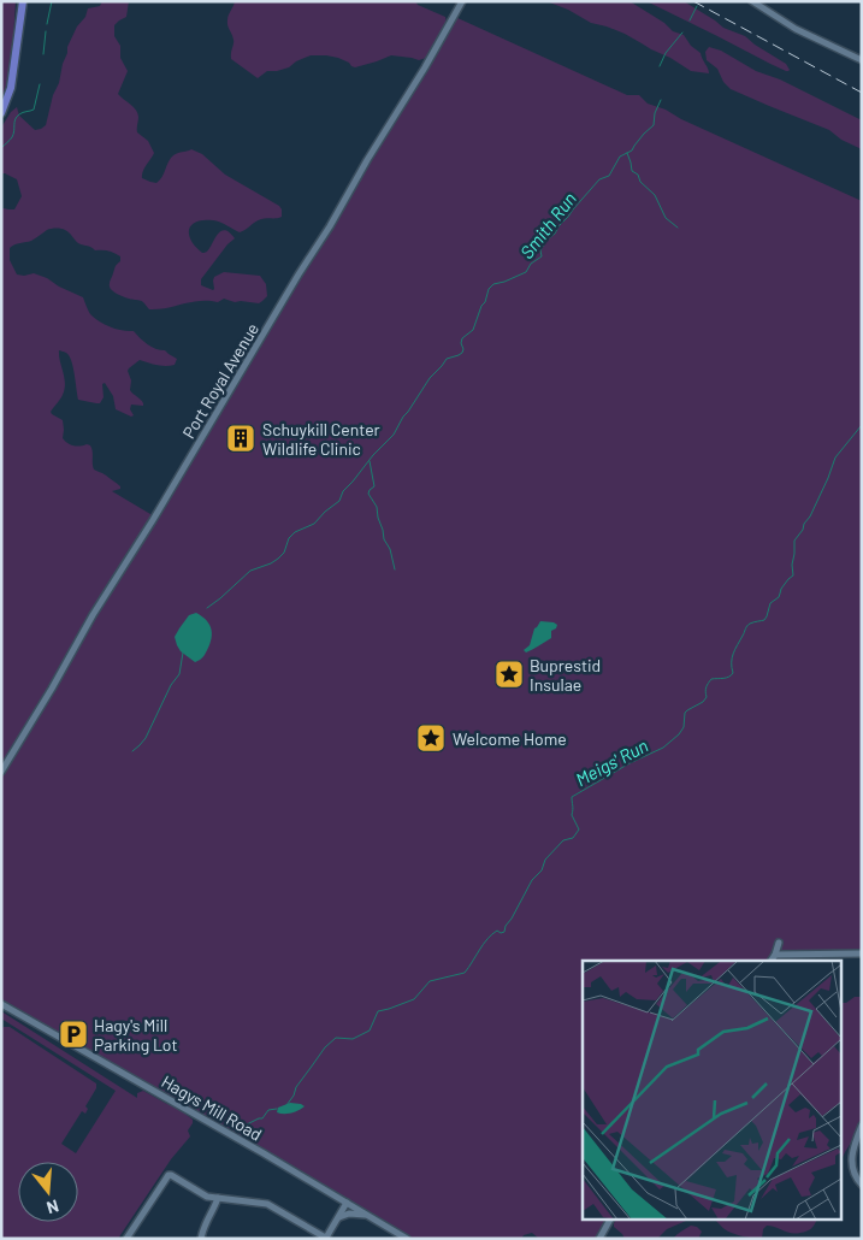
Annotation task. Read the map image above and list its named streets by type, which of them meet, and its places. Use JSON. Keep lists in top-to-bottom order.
{
  "streets": {
    "street": ["Port Royal Avenue", "Hagys Mill Road"]
  },
  "water": ["Smith Run", "Meigs' Run"],
  "places": {
    "building": ["Schuykill Center Wildlife Clinic"],
    "place": ["Buprestid Insulae", "Welcome Home"],
    "parking": ["Hagy's Mill Parking Lot"]
  },
  "north": "bottom"
}
